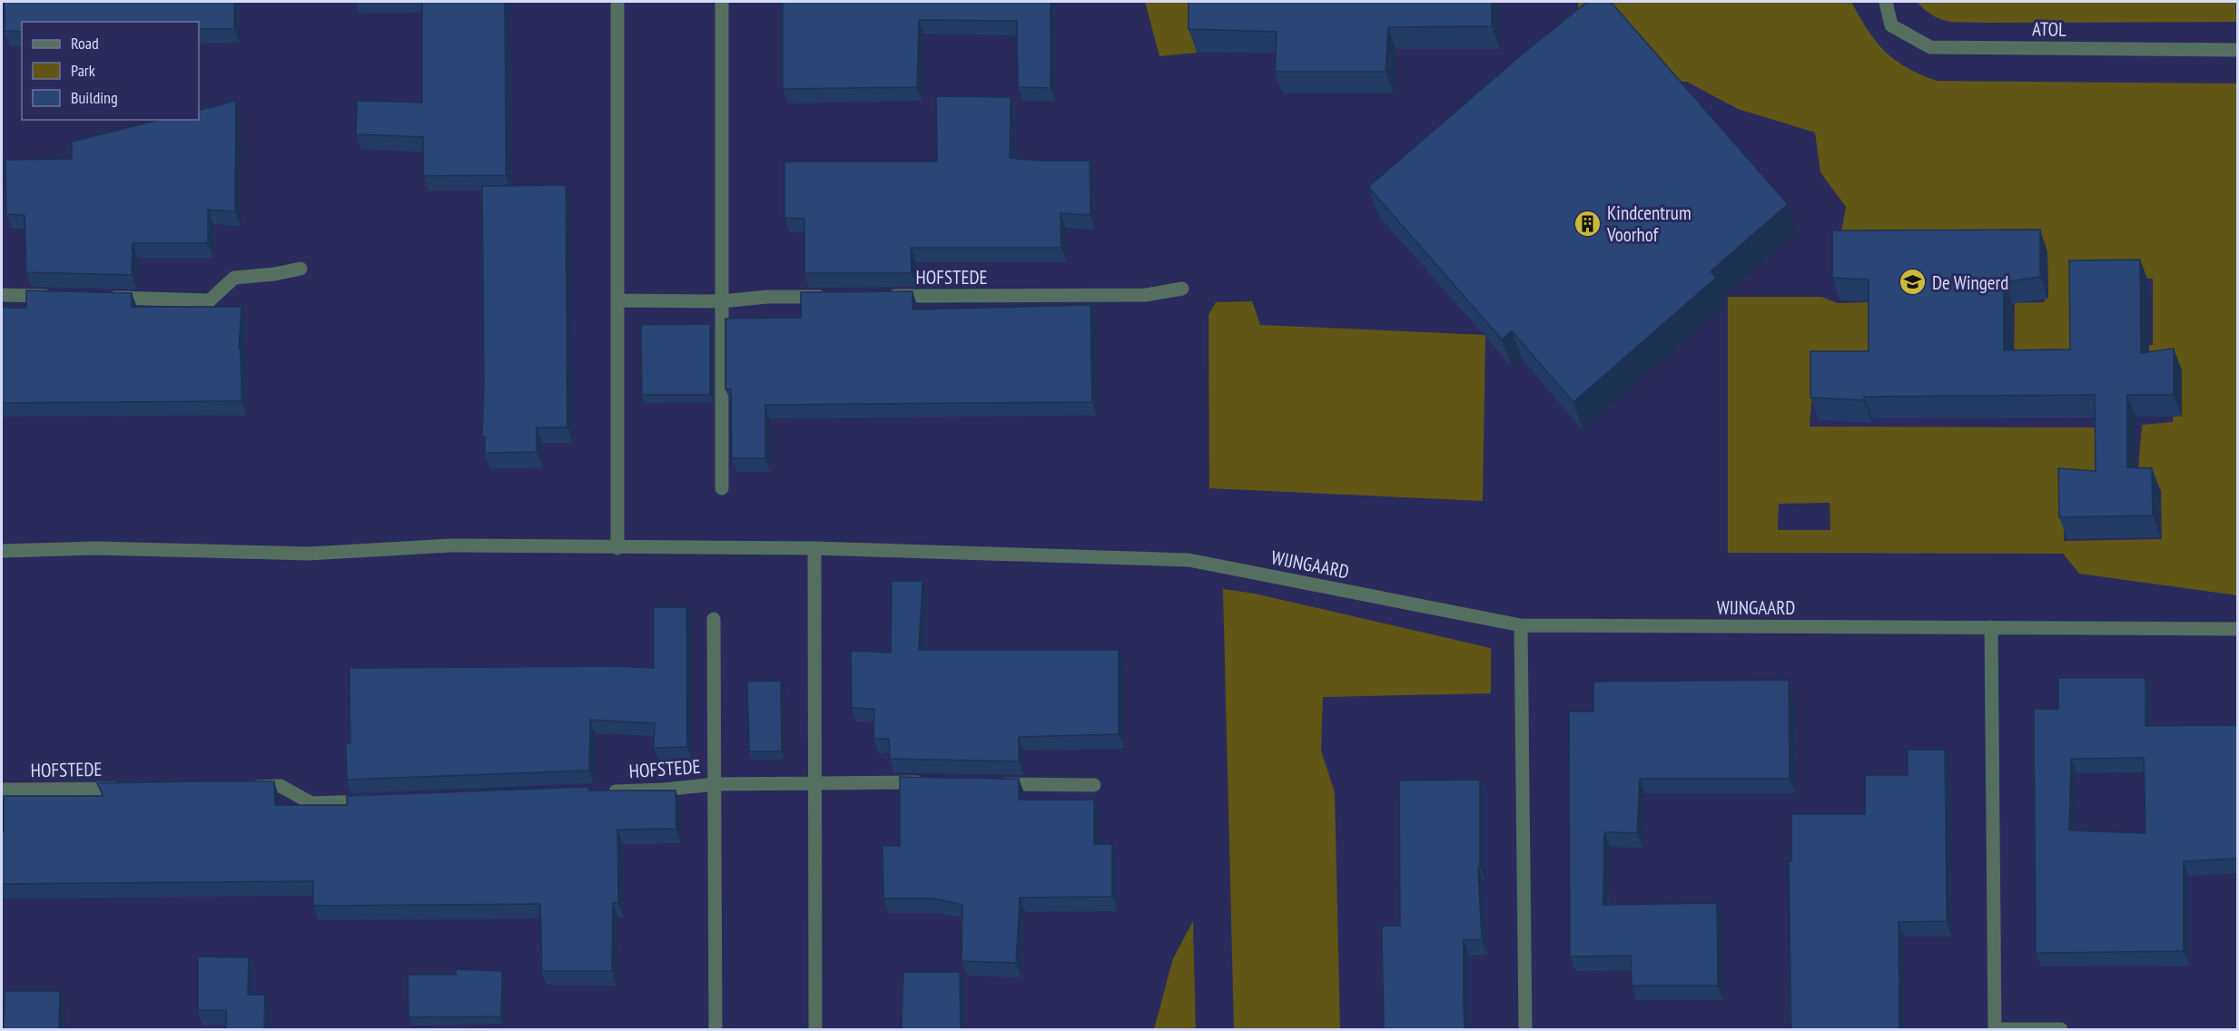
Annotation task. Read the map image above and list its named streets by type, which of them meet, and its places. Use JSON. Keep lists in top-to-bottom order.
{
  "streets": {
    "street": ["ATOL", "HOFSTEDE", "WIJNGAARD"]
  },
  "places": {
    "building": ["Kindcentrum Voorhof"],
    "school or university": ["De Wingerd"]
  },
  "legend": ["Road", "Park", "Building"]
}
